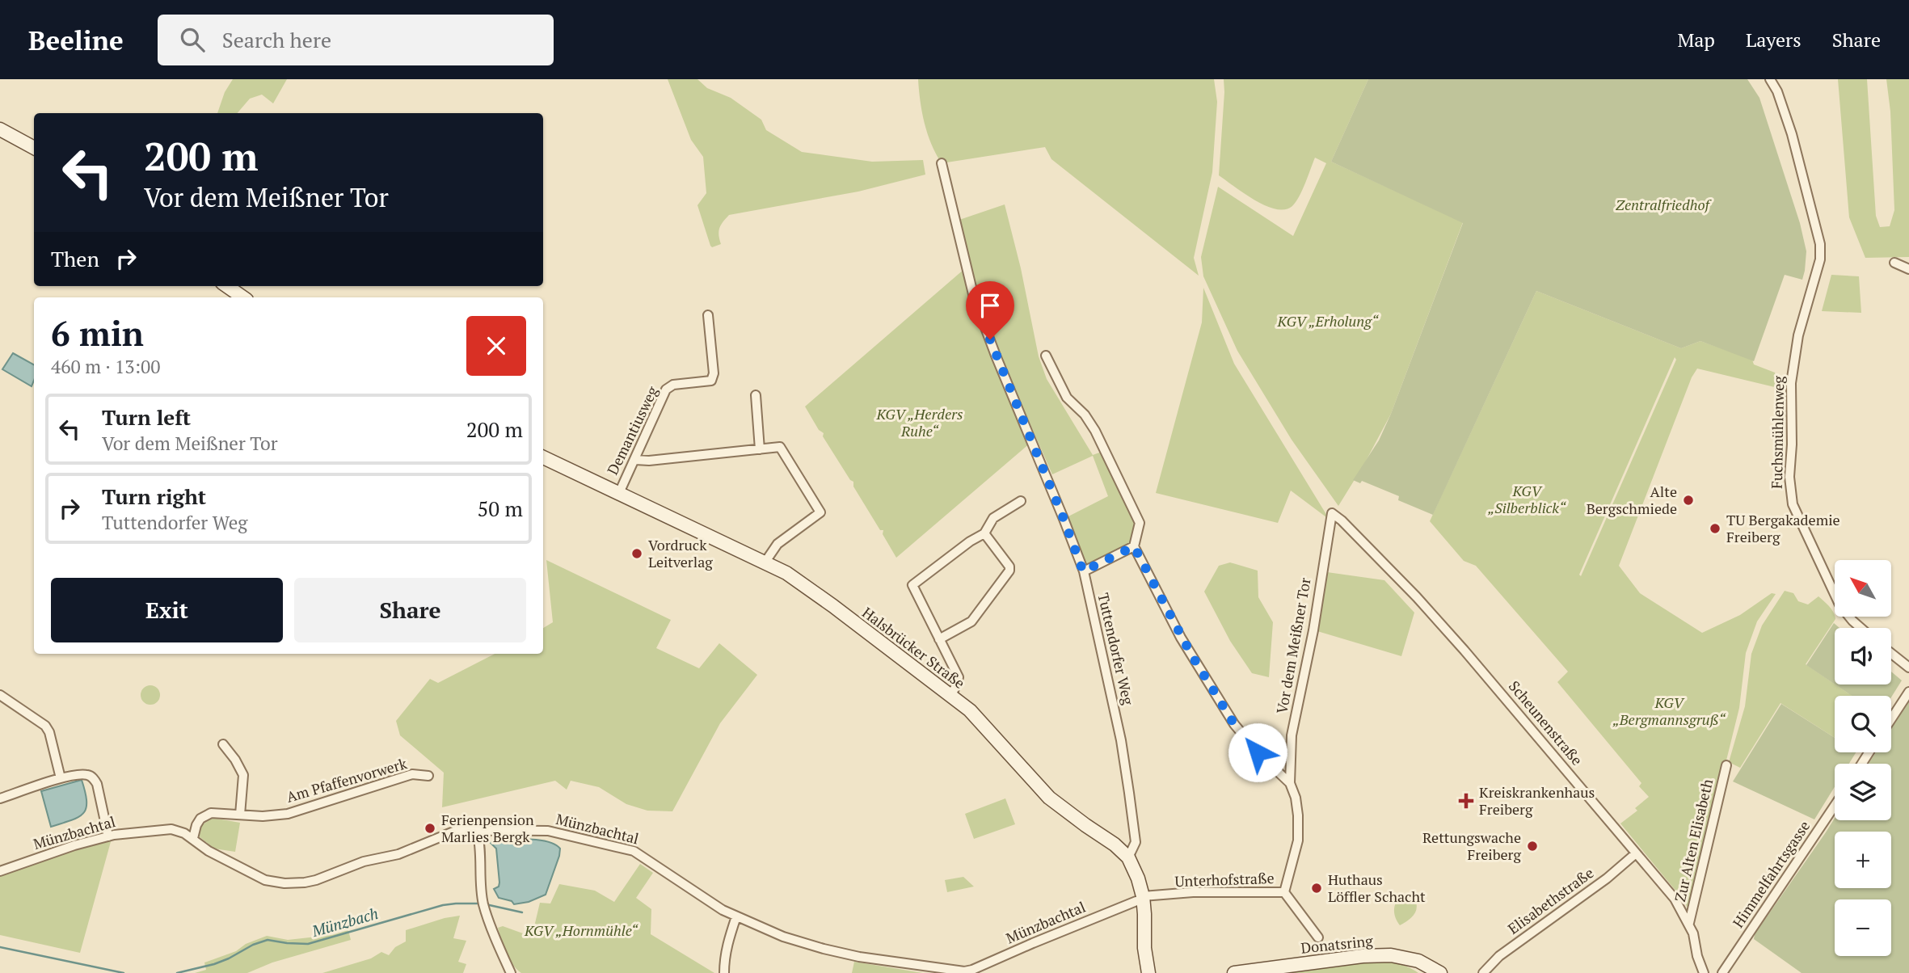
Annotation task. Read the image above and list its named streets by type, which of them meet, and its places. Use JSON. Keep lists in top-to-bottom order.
{
  "streets": {
    "main road": ["Halsbrücker Straße", "Donatsring"],
    "street": [
      "Demantiusweg",
      "Fuchsmühlenweg",
      "Vor dem Meißner Tor",
      "Tuttendorfer Weg",
      "Scheunenstraße",
      "Am Pfaffenvorwerk",
      "Münzbachtal",
      "Zur Alten Elisabeth",
      "Himmelfahrtsgasse",
      "Unterhofstraße",
      "Elisabethstraße"
    ]
  },
  "crossings": [
    ["Demantiusweg", "Halsbrücker Straße"],
    ["Vor dem Meißner Tor", "Scheunenstraße"],
    ["Halsbrücker Straße", "Tuttendorfer Weg"],
    ["Halsbrücker Straße", "Münzbachtal"],
    ["Halsbrücker Straße", "Unterhofstraße"],
    ["Scheunenstraße", "Zur Alten Elisabeth"],
    ["Scheunenstraße", "Elisabethstraße"],
    ["Am Pfaffenvorwerk", "Münzbachtal"],
    ["Münzbachtal", "Unterhofstraße"]
  ],
  "water": ["Münzbach"],
  "parks": [
    "Zentralfriedhof",
    "KGV „Erholung“",
    "KGV „Herders Ruhe“",
    "KGV „Silberblick“",
    "KGV „Bergmannsgruß“",
    "KGV „Hornmühle“"
  ],
  "places": {
    "other": [
      "Alte Bergschmiede",
      "TU Bergakademie Freiberg",
      "Vordruck Leitverlag",
      "Ferienpension Marlies Bergk",
      "Rettungswache Freiberg",
      "Huthaus Löffler Schacht"
    ],
    "health": ["Kreiskrankenhaus Freiberg"]
  },
  "north": "top left",
  "page": {
    "header": "Beeline",
    "search": "Search here",
    "nav": ["Map", "Layers", "Share"],
    "turn": ["200 m", "Vor dem Meißner Tor"],
    "then": "Then",
    "heading": ["6 min", "460 m · 13:00"],
    "list": [
      {
        "name": "Turn left",
        "note": "Vor dem Meißner Tor",
        "value": "200 m"
      },
      {
        "name": "Turn right",
        "note": "Tuttendorfer Weg",
        "value": "50 m"
      }
    ],
    "map_buttons": ["+", "−"],
    "buttons": ["Exit", "Share"]
  }
}
